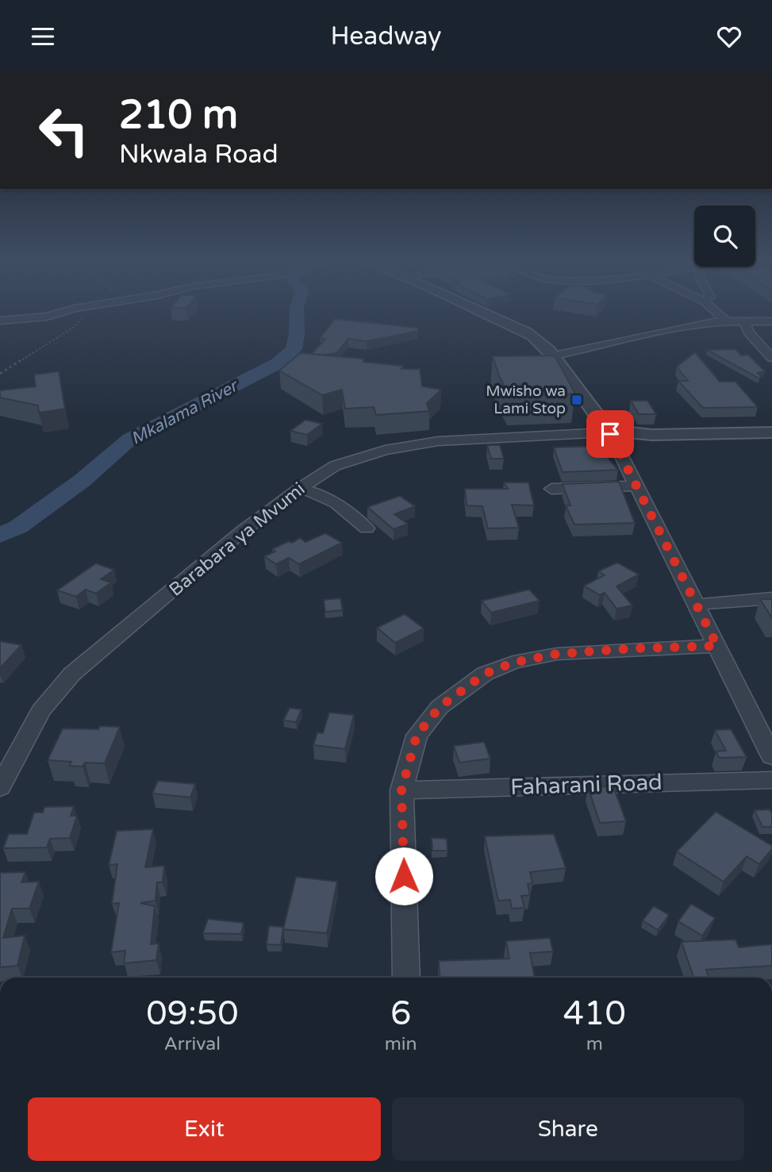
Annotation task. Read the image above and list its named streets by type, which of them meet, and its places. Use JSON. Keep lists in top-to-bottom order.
{
  "streets": {
    "street": ["Barabara ya Mvumi", "Faharani Road"]
  },
  "water": ["Mkalama River"],
  "places": {
    "transit": ["Mwisho wa Lami Stop"]
  },
  "page": {
    "header": "Headway",
    "turn": ["210 m", "Nkwala Road"],
    "eta": [
      "09:50",
      "Arrival",
      "6",
      "min",
      "410",
      "m"
    ],
    "buttons": ["Exit", "Share"]
  }
}
